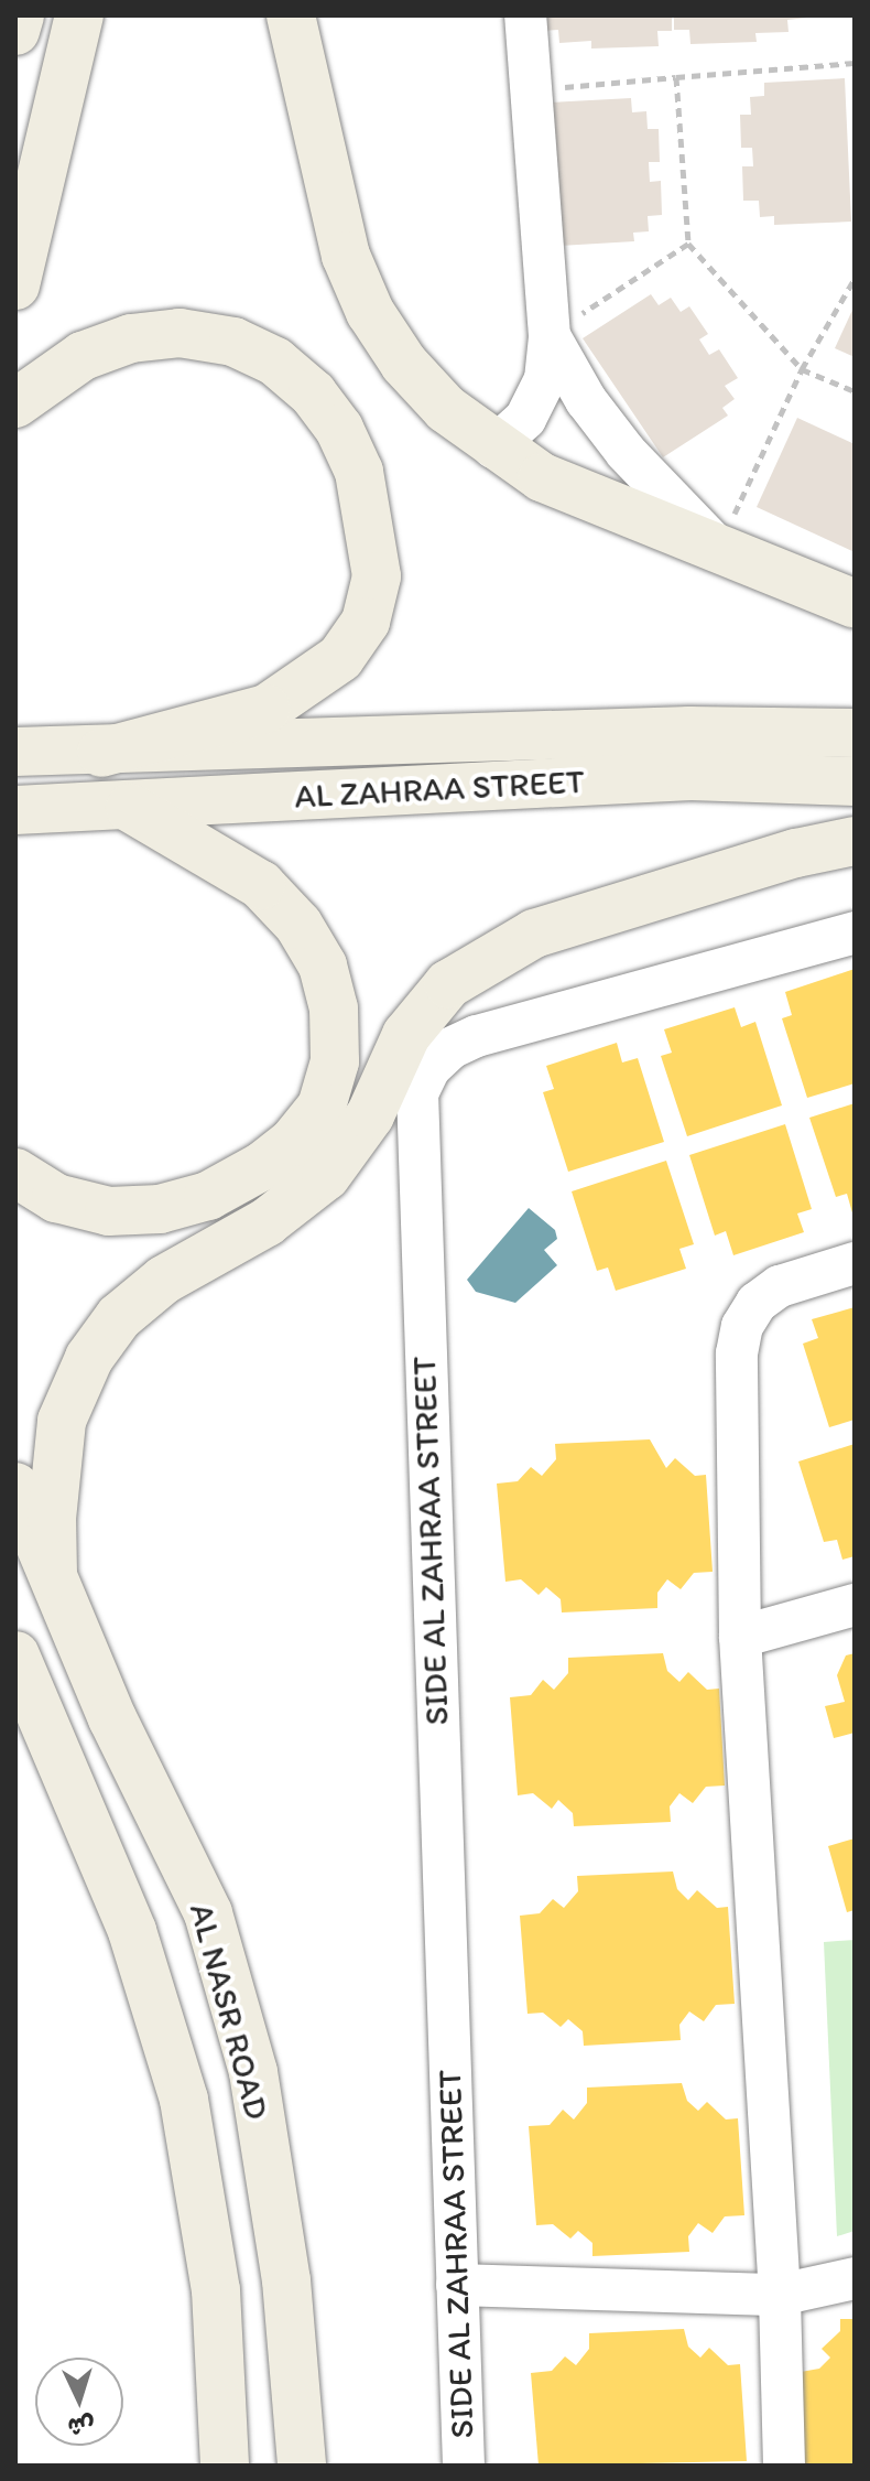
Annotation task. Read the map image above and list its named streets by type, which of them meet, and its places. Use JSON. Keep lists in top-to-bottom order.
{
  "streets": {
    "main road": ["AL ZAHRAA STREET", "AL NASR ROAD"],
    "street": ["SIDE AL ZAHRAA STREET"]
  },
  "north": "bottom"
}
